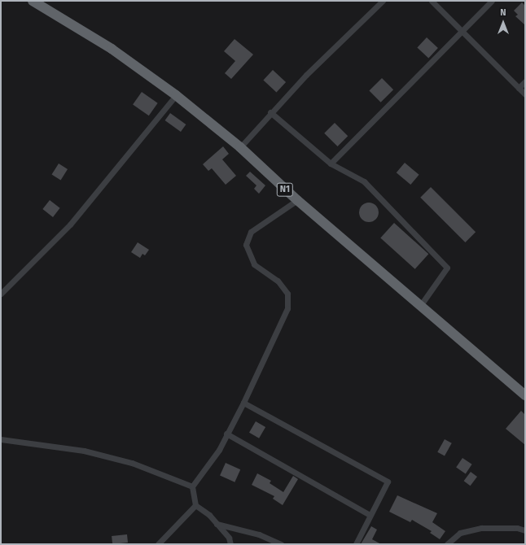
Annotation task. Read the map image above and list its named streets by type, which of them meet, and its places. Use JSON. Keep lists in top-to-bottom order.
{
  "streets": {
    "highway": ["N1"]
  },
  "north": "top"
}
